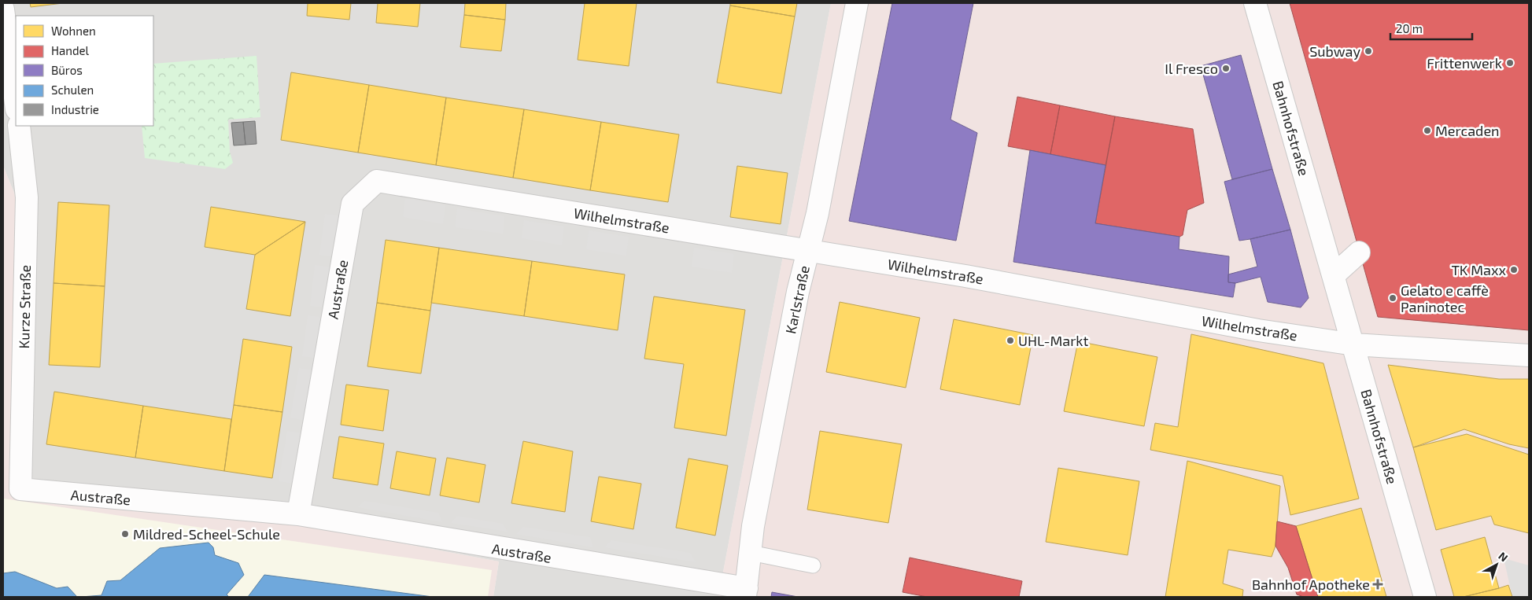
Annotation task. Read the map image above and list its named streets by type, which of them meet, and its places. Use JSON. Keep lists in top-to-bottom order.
{
  "streets": {
    "street": [
      "Bahnhofstraße",
      "Wilhelmstraße",
      "Austraße",
      "Karlstraße",
      "Kurze Straße"
    ]
  },
  "crossings": [
    ["Bahnhofstraße", "Wilhelmstraße"],
    ["Wilhelmstraße", "Austraße"],
    ["Wilhelmstraße", "Karlstraße"],
    ["Austraße", "Karlstraße"],
    ["Austraße", "Kurze Straße"]
  ],
  "places": {
    "other": [
      "Subway",
      "Frittenwerk",
      "Il Fresco",
      "Mercaden",
      "TK Maxx",
      "Gelato e caffè Paninotec",
      "UHL-Markt",
      "Mildred-Scheel-Schule"
    ],
    "health": ["Bahnhof Apotheke"]
  },
  "legend": [
    "Wohnen",
    "Handel",
    "Büros",
    "Schulen",
    "Industrie"
  ],
  "scale_bar": "20 m",
  "north": "top right"
}
